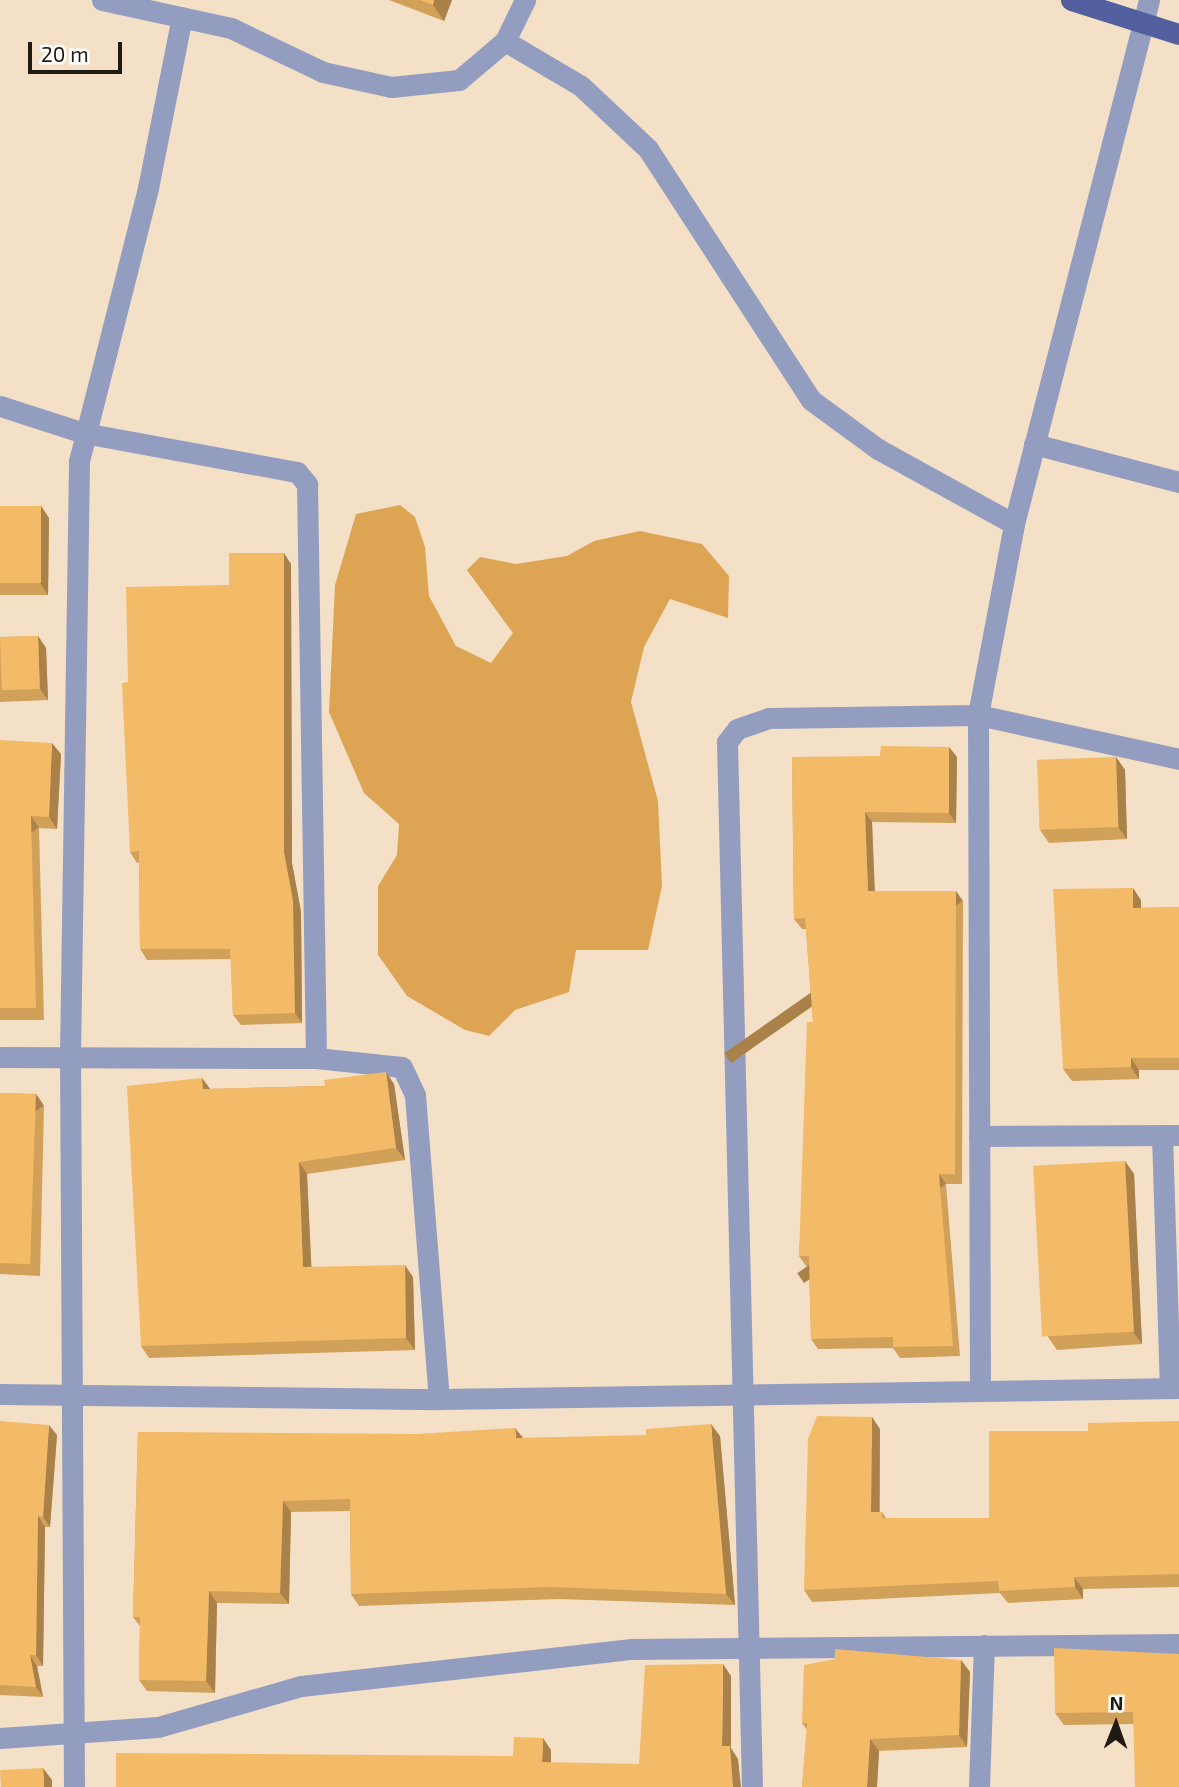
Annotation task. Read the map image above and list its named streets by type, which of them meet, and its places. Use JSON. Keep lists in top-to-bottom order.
{
  "scale_bar": "20 m",
  "north": "top"
}
